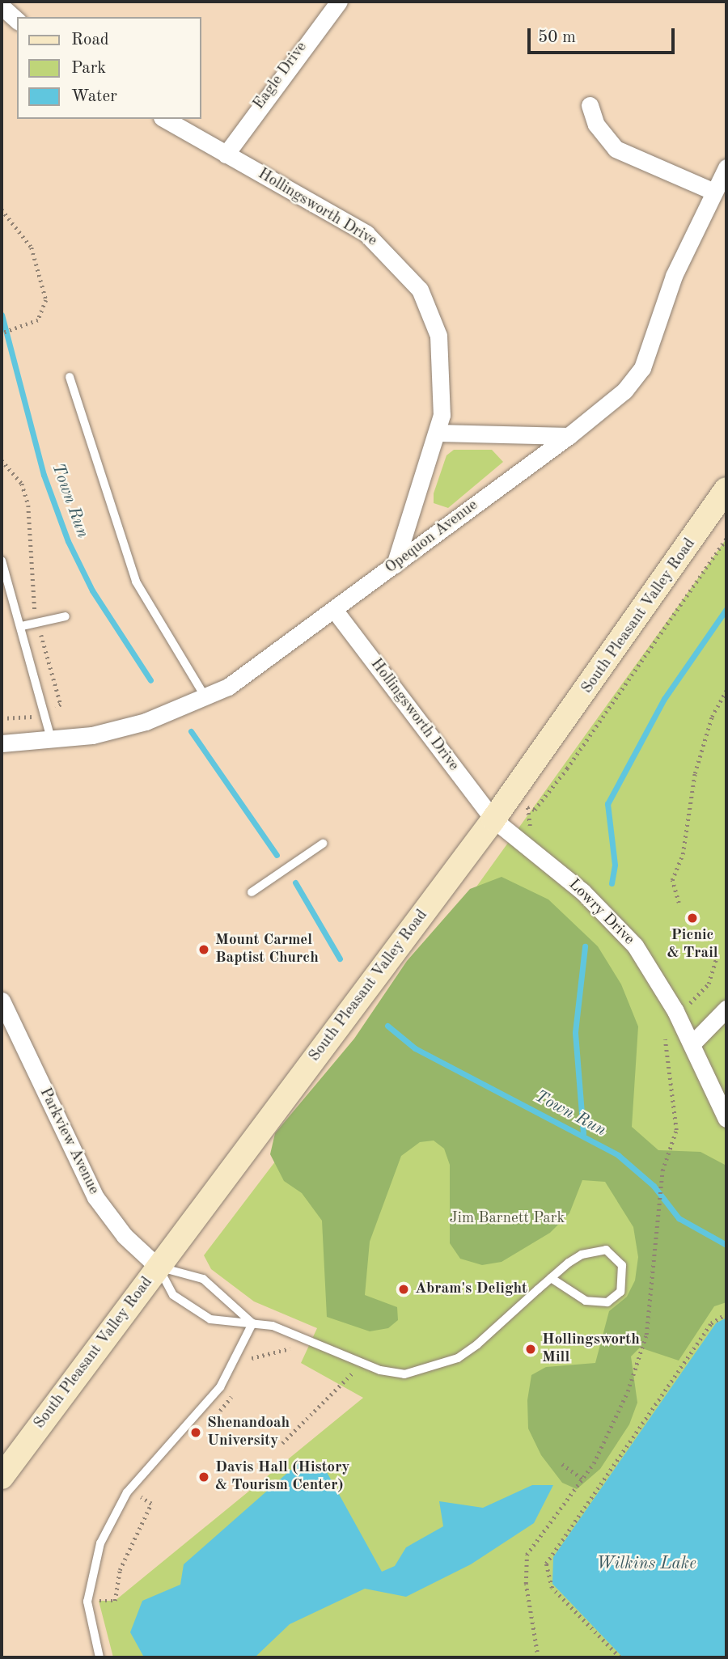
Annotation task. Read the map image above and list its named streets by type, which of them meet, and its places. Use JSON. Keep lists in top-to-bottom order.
{
  "streets": {
    "main road": ["South Pleasant Valley Road"],
    "street": [
      "Eagle Drive",
      "Hollingsworth Drive",
      "Opequon Avenue",
      "Lowry Drive",
      "Parkview Avenue"
    ]
  },
  "crossings": [
    ["Eagle Drive", "Hollingsworth Drive"],
    ["Hollingsworth Drive", "Opequon Avenue"],
    ["Hollingsworth Drive", "South Pleasant Valley Road"],
    ["Hollingsworth Drive", "Lowry Drive"],
    ["South Pleasant Valley Road", "Lowry Drive"],
    ["South Pleasant Valley Road", "Parkview Avenue"]
  ],
  "water": ["Town Run", "Wilkins Lake"],
  "parks": ["Jim Barnett Park"],
  "places": [
    "Picnic & Trail",
    "Mount Carmel Baptist Church",
    "Abram's Delight",
    "Hollingsworth Mill",
    "Shenandoah University",
    "Davis Hall (History & Tourism Center)"
  ],
  "legend": ["Road", "Park", "Water"],
  "scale_bar": "50 m"
}
